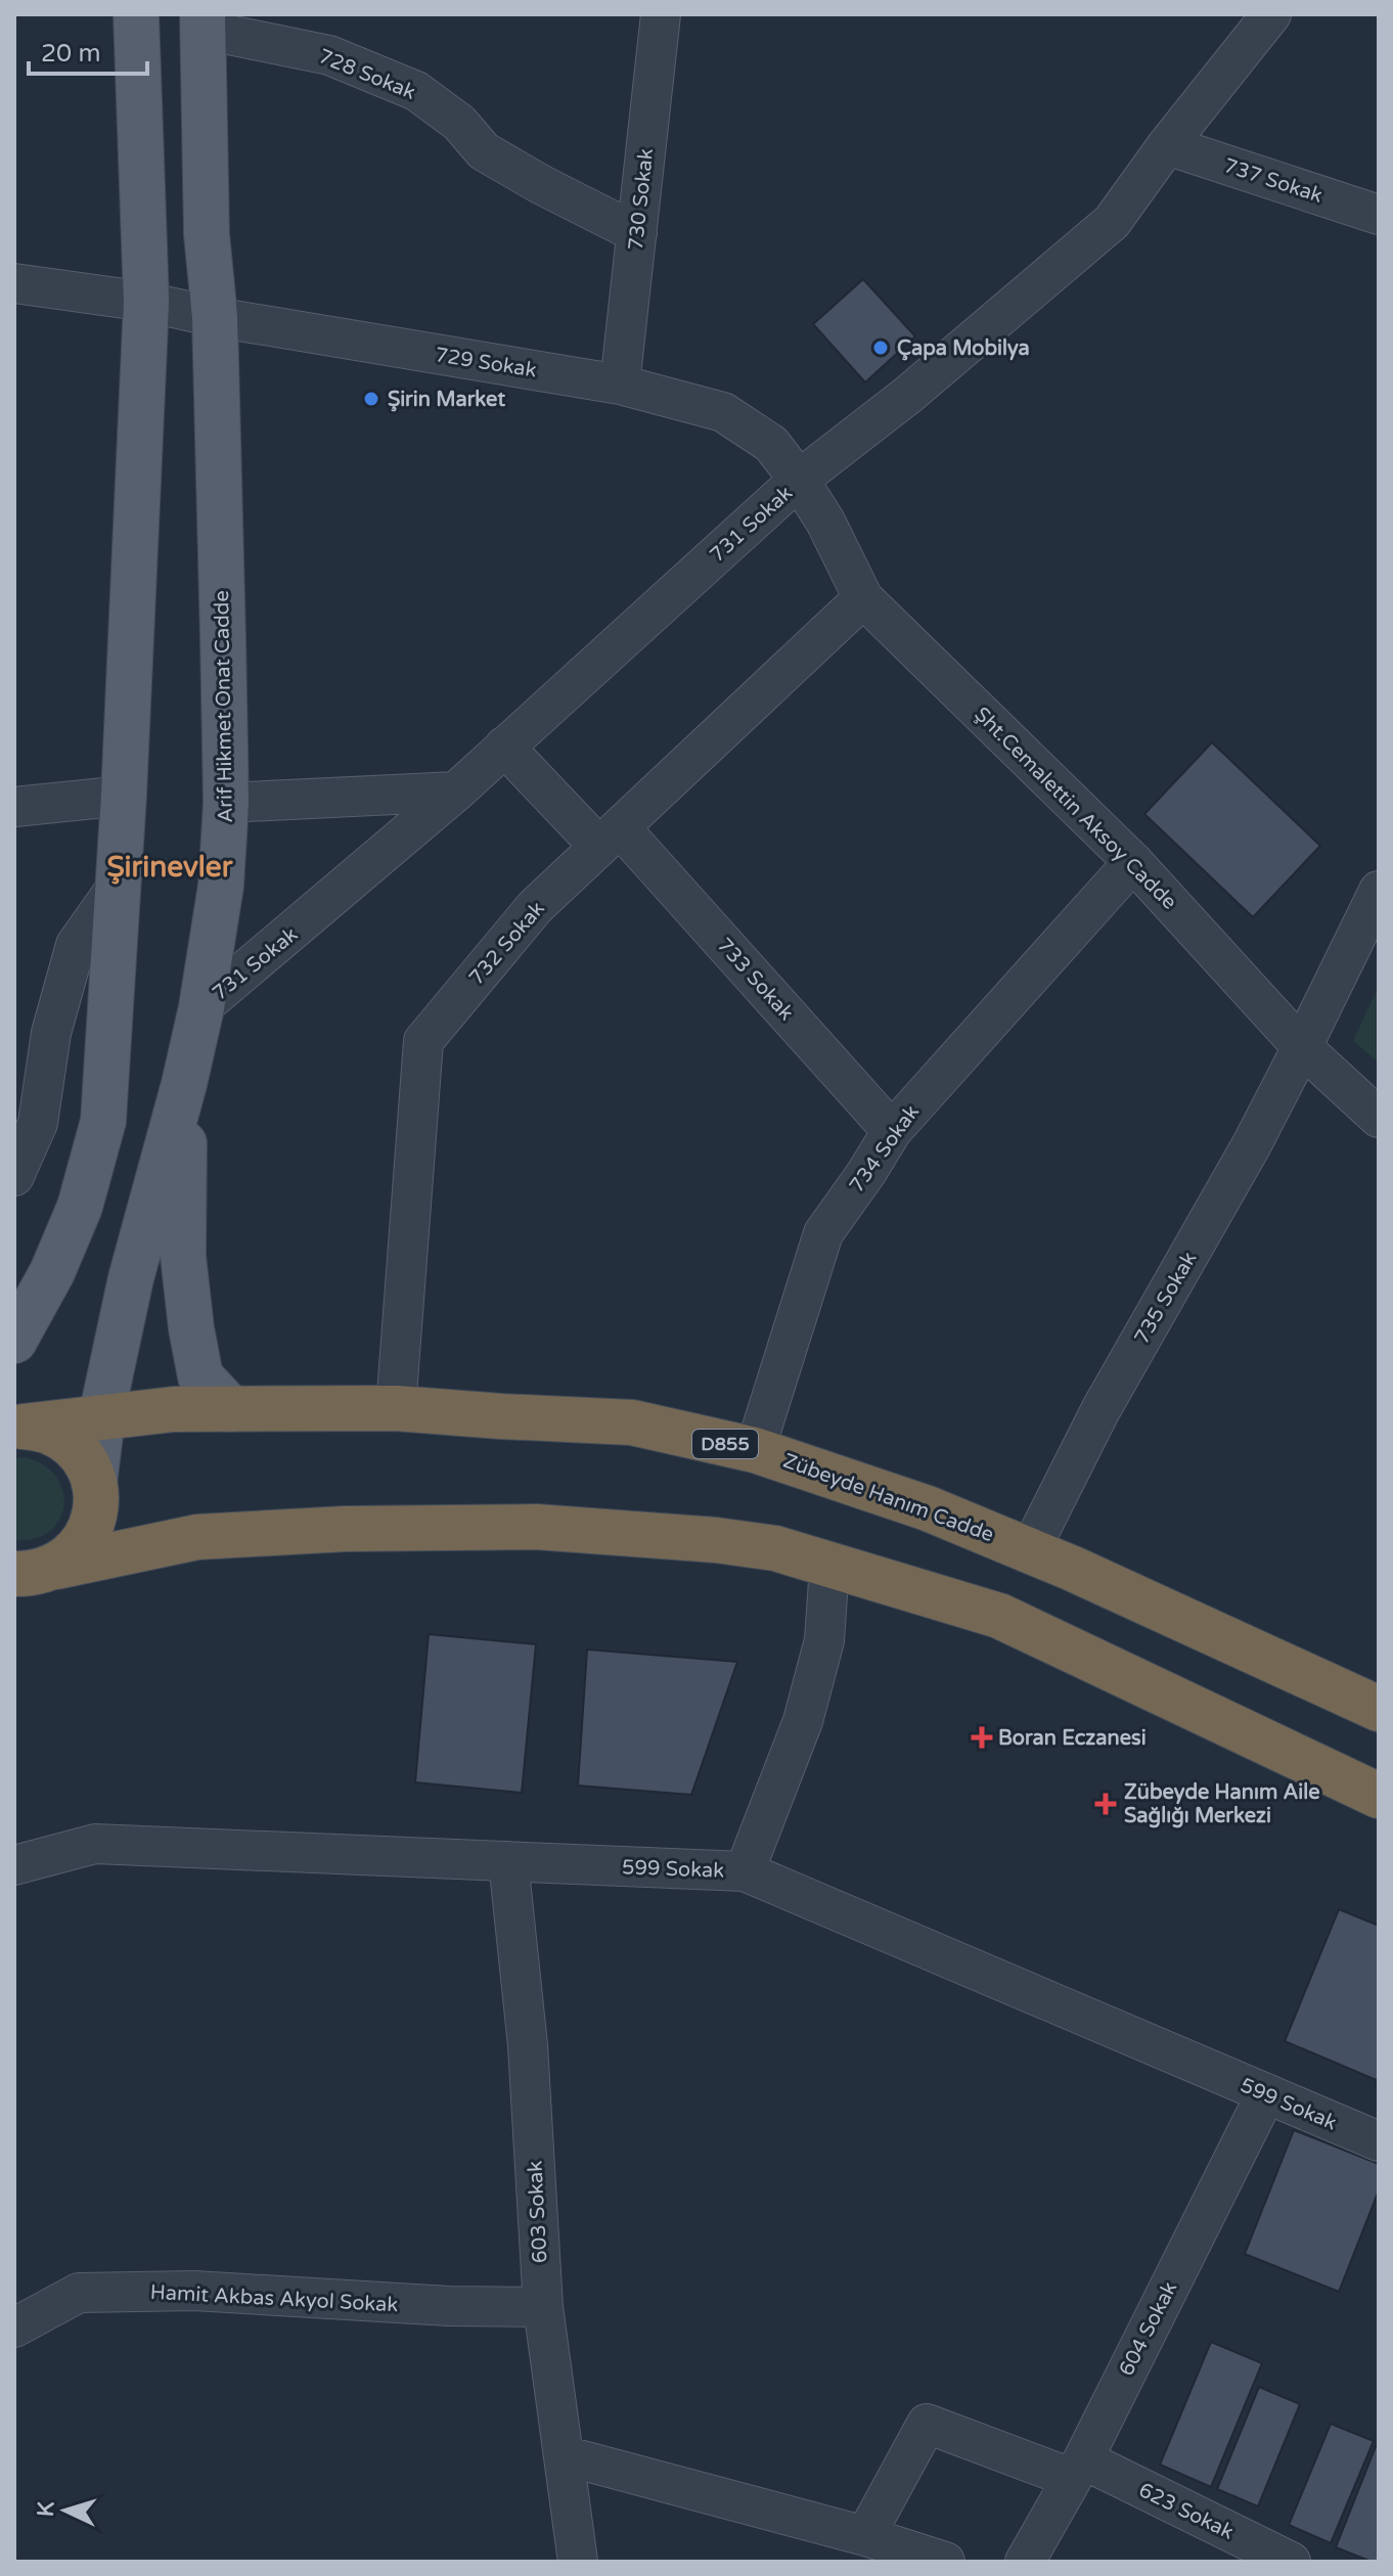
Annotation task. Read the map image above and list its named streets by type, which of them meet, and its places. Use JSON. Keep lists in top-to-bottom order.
{
  "streets": {
    "highway": ["D855", "Zübeyde Hanım Cadde"],
    "main road": ["Arif Hikmet Onat Cadde"],
    "street": [
      "728 Sokak",
      "737 Sokak",
      "730 Sokak",
      "729 Sokak",
      "731 Sokak",
      "Şht.Cemalettin Aksoy Cadde",
      "732 Sokak",
      "733 Sokak",
      "734 Sokak",
      "735 Sokak",
      "599 Sokak",
      "603 Sokak",
      "Hamit Akbas Akyol Sokak",
      "604 Sokak",
      "623 Sokak"
    ]
  },
  "crossings": [
    ["728 Sokak", "730 Sokak"],
    ["728 Sokak", "Arif Hikmet Onat Cadde"],
    ["737 Sokak", "731 Sokak"],
    ["730 Sokak", "729 Sokak"],
    ["729 Sokak", "731 Sokak"],
    ["729 Sokak", "Arif Hikmet Onat Cadde"],
    ["729 Sokak", "Şht.Cemalettin Aksoy Cadde"],
    ["731 Sokak", "Arif Hikmet Onat Cadde"],
    ["731 Sokak", "Şht.Cemalettin Aksoy Cadde"],
    ["731 Sokak", "733 Sokak"],
    ["Arif Hikmet Onat Cadde", "Zübeyde Hanım Cadde"],
    ["Şht.Cemalettin Aksoy Cadde", "732 Sokak"],
    ["Şht.Cemalettin Aksoy Cadde", "734 Sokak"],
    ["Şht.Cemalettin Aksoy Cadde", "735 Sokak"],
    ["732 Sokak", "733 Sokak"],
    ["732 Sokak", "Zübeyde Hanım Cadde"],
    ["733 Sokak", "734 Sokak"],
    ["734 Sokak", "Zübeyde Hanım Cadde"],
    ["735 Sokak", "Zübeyde Hanım Cadde"],
    ["599 Sokak", "603 Sokak"],
    ["599 Sokak", "604 Sokak"],
    ["603 Sokak", "Hamit Akbas Akyol Sokak"],
    ["604 Sokak", "623 Sokak"]
  ],
  "districts": ["Şirinevler"],
  "places": {
    "other": ["Çapa Mobilya", "Şirin Market"],
    "health": ["Boran Eczanesi", "Zübeyde Hanım Aile Sağlığı Merkezi"]
  },
  "scale_bar": "20 m",
  "north": "left"
}
